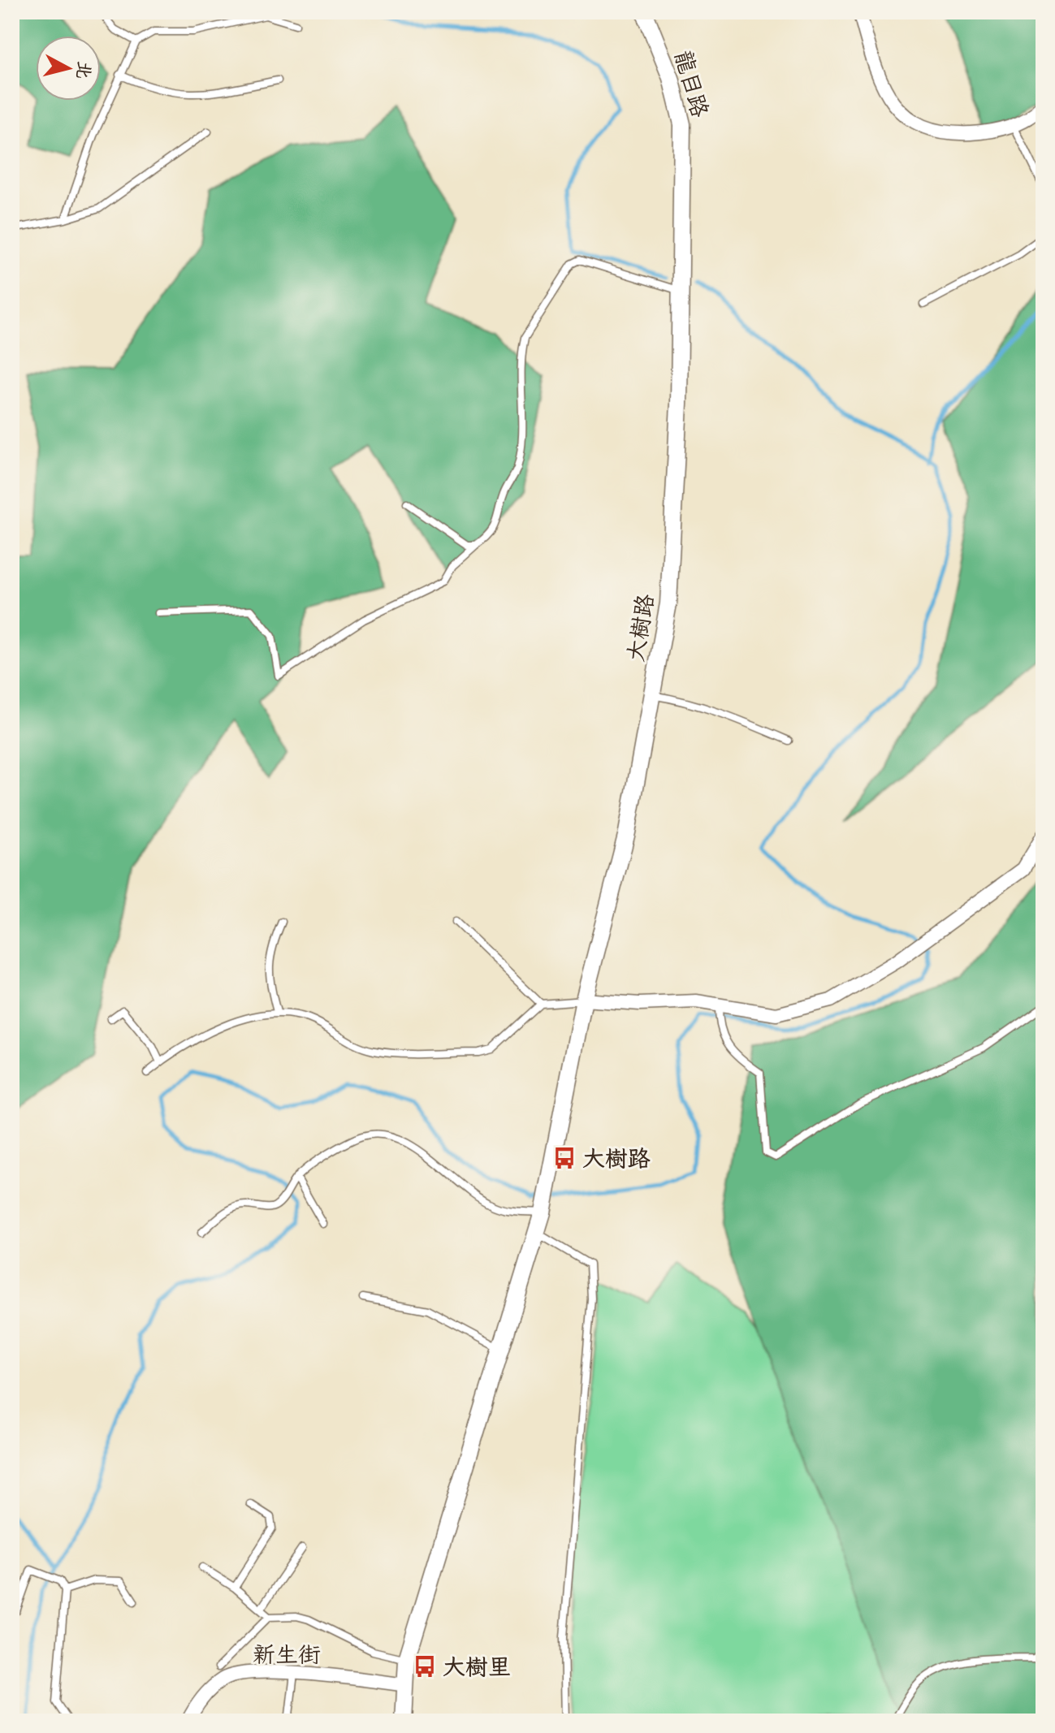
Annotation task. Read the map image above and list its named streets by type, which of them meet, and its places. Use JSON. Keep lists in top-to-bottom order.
{
  "streets": {
    "street": ["龍目路", "大樹路", "新生街"]
  },
  "crossings": [
    ["龍目路", "大樹路"],
    ["大樹路", "新生街"]
  ],
  "places": {
    "bus stop": ["大樹路", "大樹里"]
  },
  "north": "right"
}
